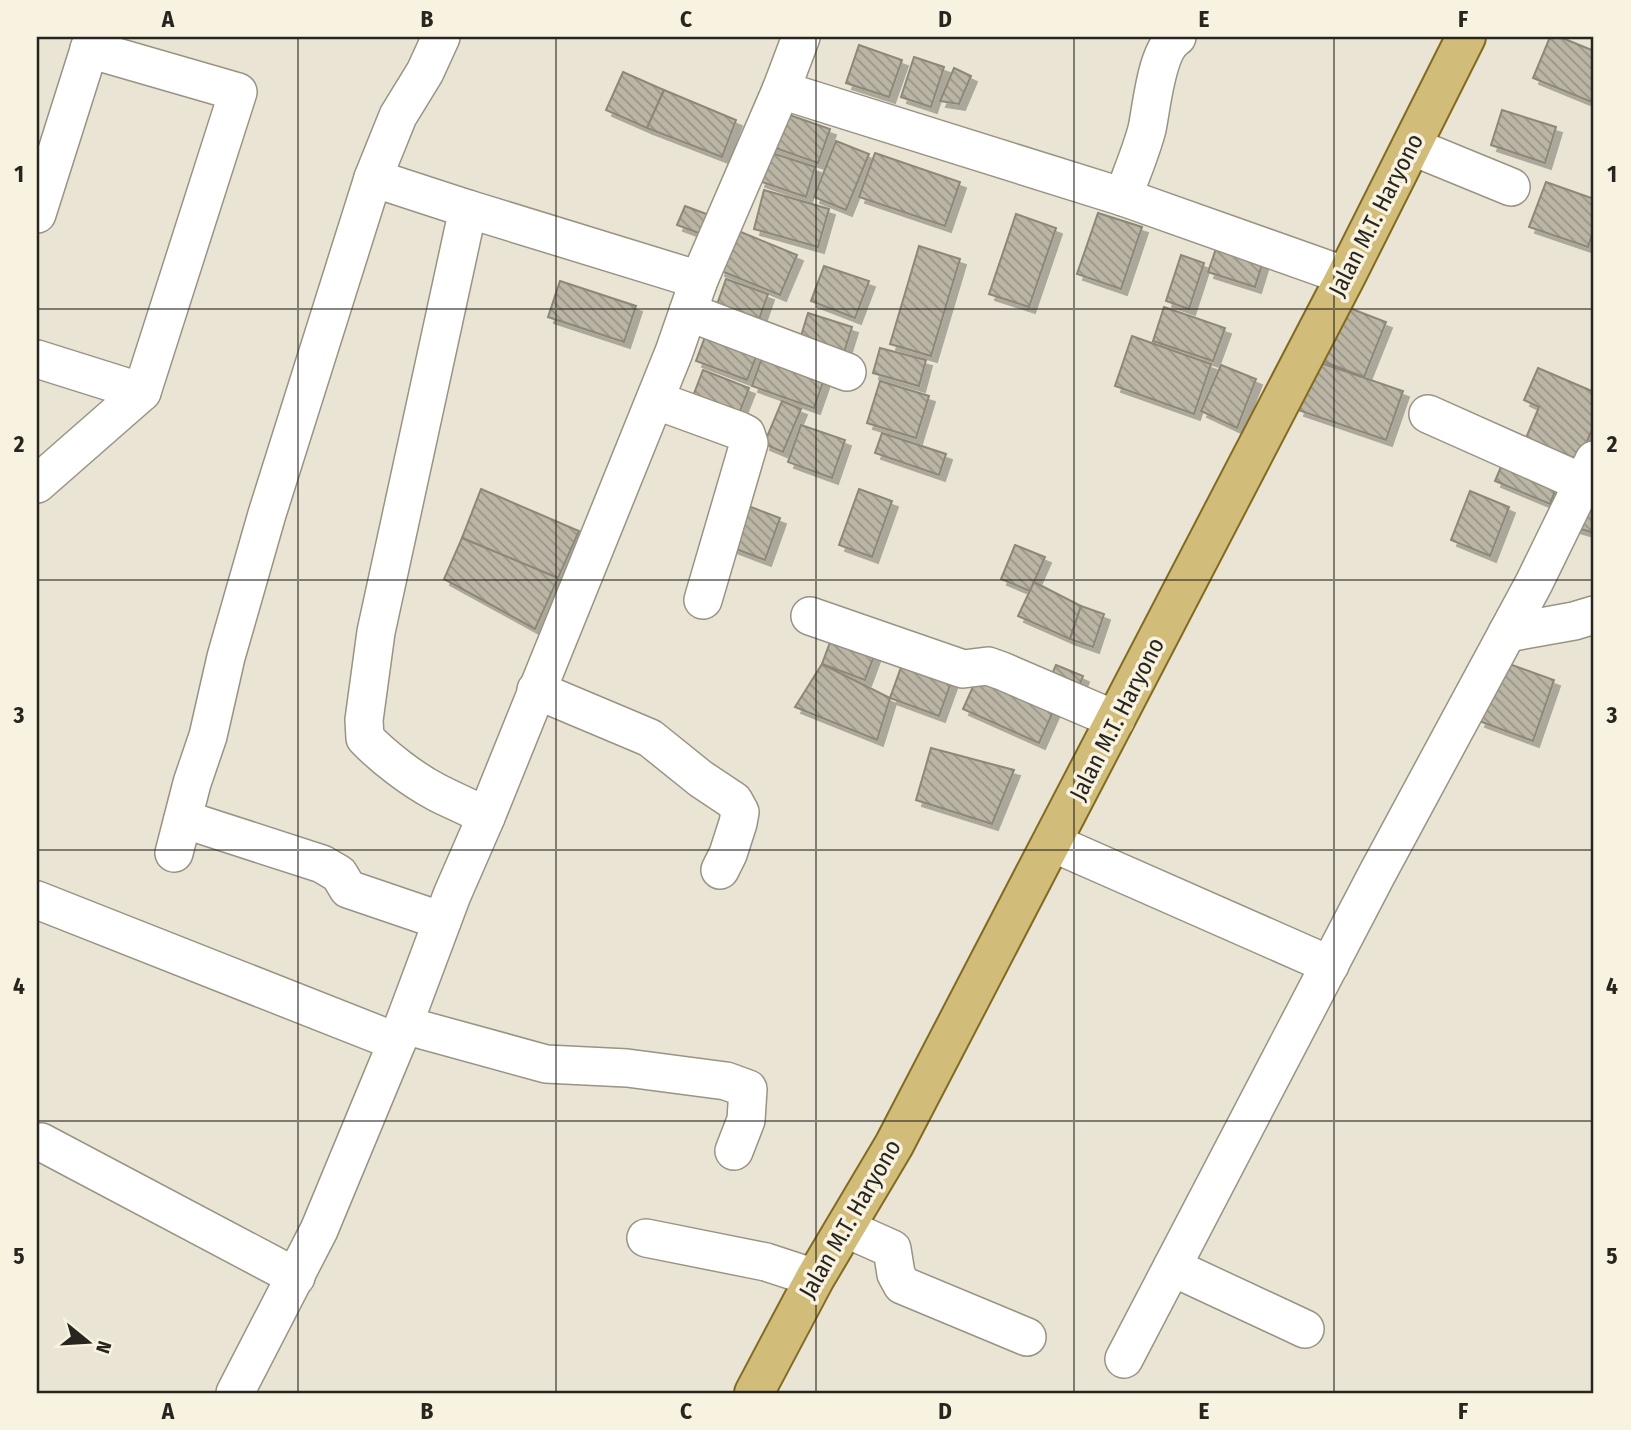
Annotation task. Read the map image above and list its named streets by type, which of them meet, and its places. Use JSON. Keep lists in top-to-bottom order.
{
  "streets": {
    "main road": ["Jalan M.T. Haryono"]
  },
  "north": "right",
  "grid": {
    "columns": [
      "A",
      "B",
      "C",
      "D",
      "E",
      "F"
    ],
    "rows": [
      "1",
      "2",
      "3",
      "4",
      "5"
    ]
  }
}
